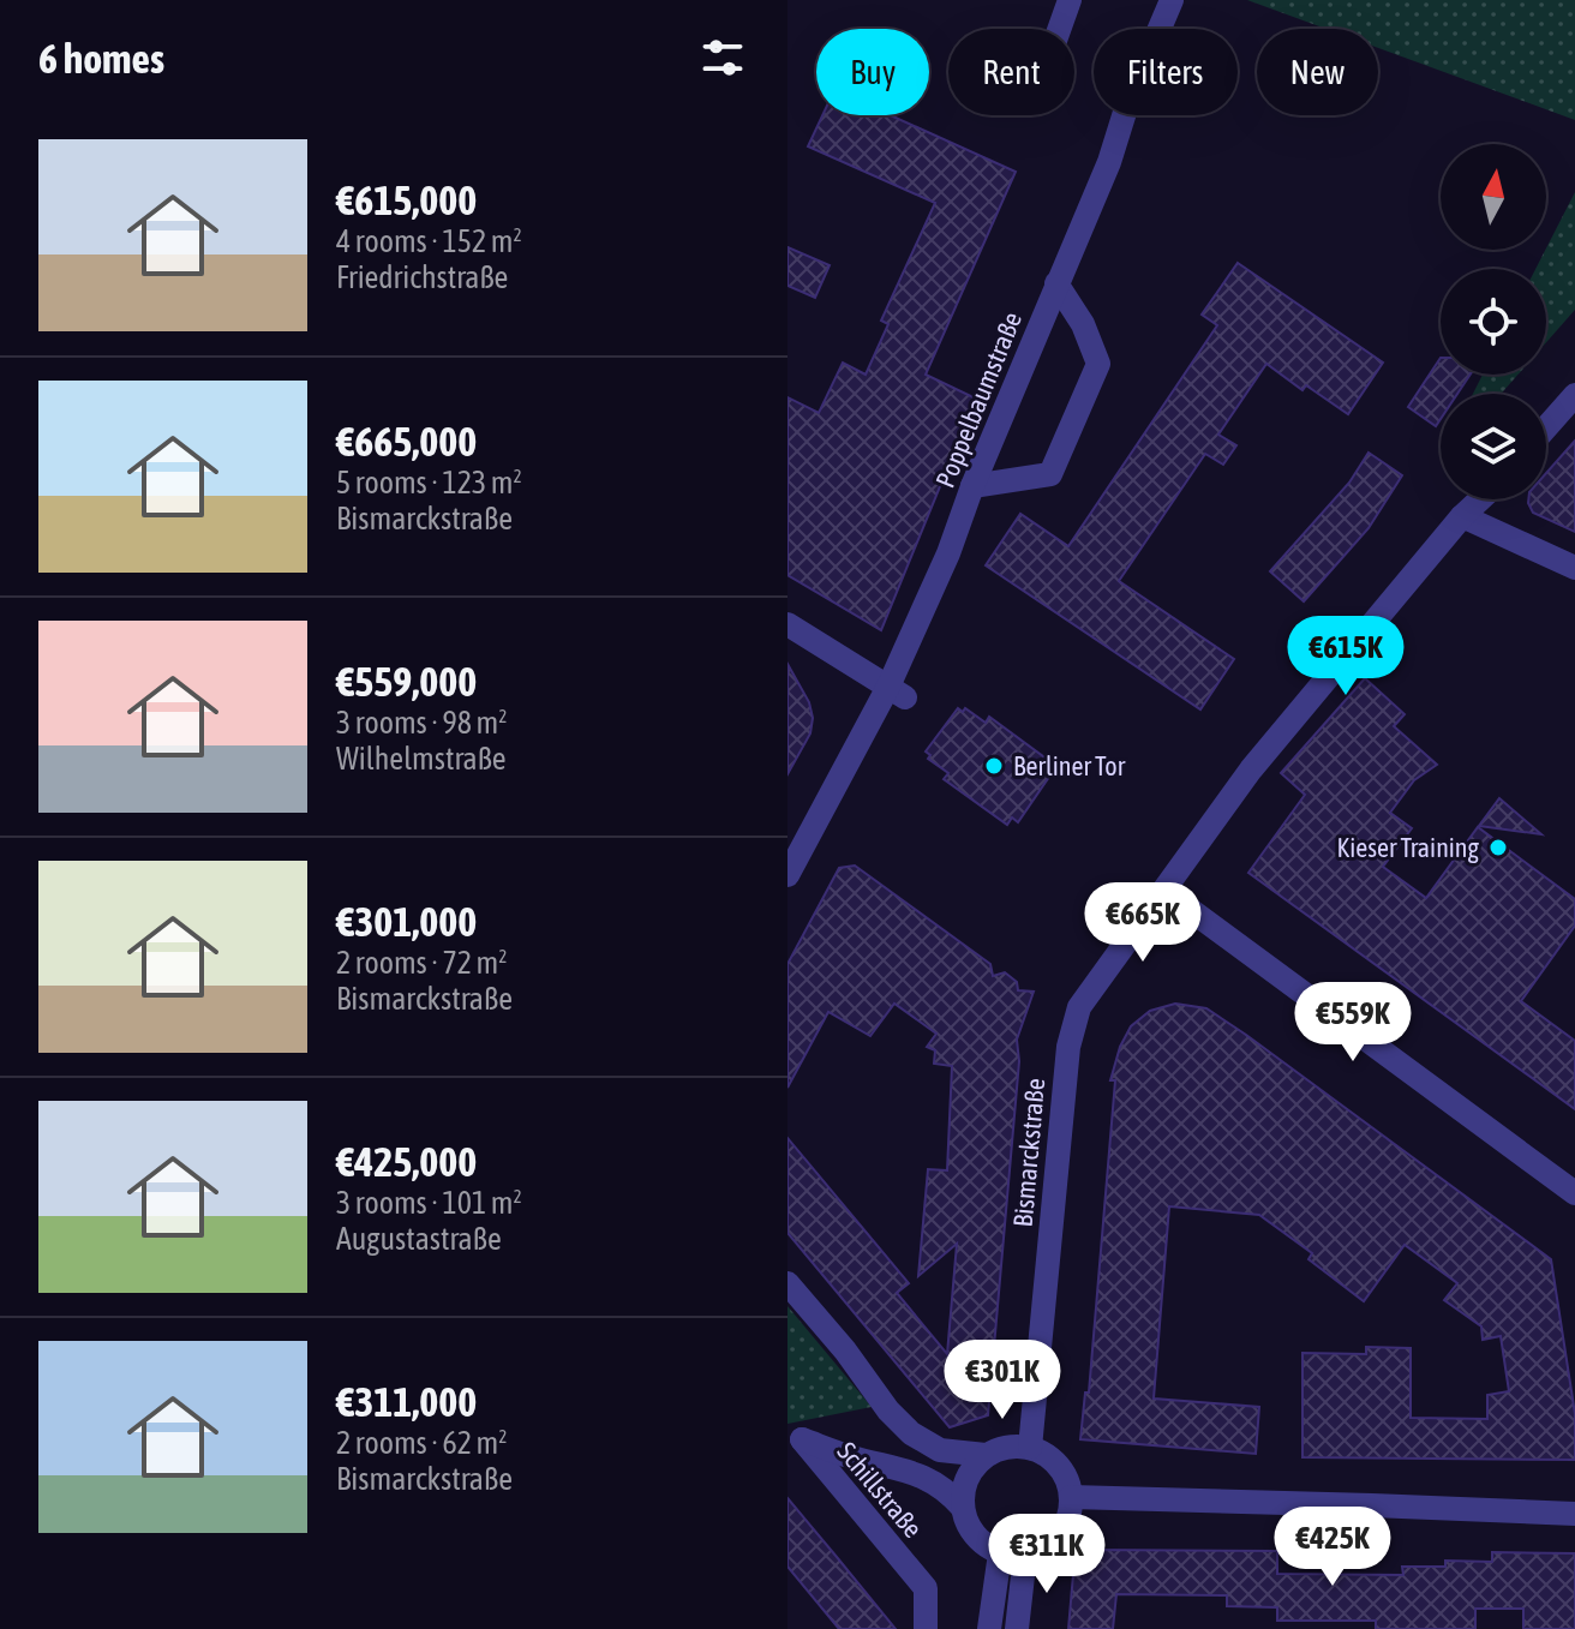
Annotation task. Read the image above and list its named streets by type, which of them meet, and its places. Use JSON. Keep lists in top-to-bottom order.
{
  "streets": {
    "street": ["Poppelbaumstraße", "Bismarckstraße", "Schillstraße"]
  },
  "places": ["Berliner Tor", "Kieser Training"],
  "north": "top",
  "page": {
    "heading": "6 homes",
    "chip": [
      "Buy",
      "Rent",
      "Filters",
      "New"
    ],
    "list": [
      {
        "name": "€615,000",
        "note": "4 rooms · 152 m² · Friedrichstraße"
      },
      {
        "name": "€665,000",
        "note": "5 rooms · 123 m² · Bismarckstraße"
      },
      {
        "name": "€559,000",
        "note": "3 rooms · 98 m² · Wilhelmstraße"
      },
      {
        "name": "€301,000",
        "note": "2 rooms · 72 m² · Bismarckstraße"
      },
      {
        "name": "€425,000",
        "note": "3 rooms · 101 m² · Augustastraße"
      },
      {
        "name": "€311,000",
        "note": "2 rooms · 62 m² · Bismarckstraße"
      }
    ],
    "price": [
      "€615K",
      "€665K",
      "€559K",
      "€301K",
      "€425K",
      "€311K"
    ]
  }
}
